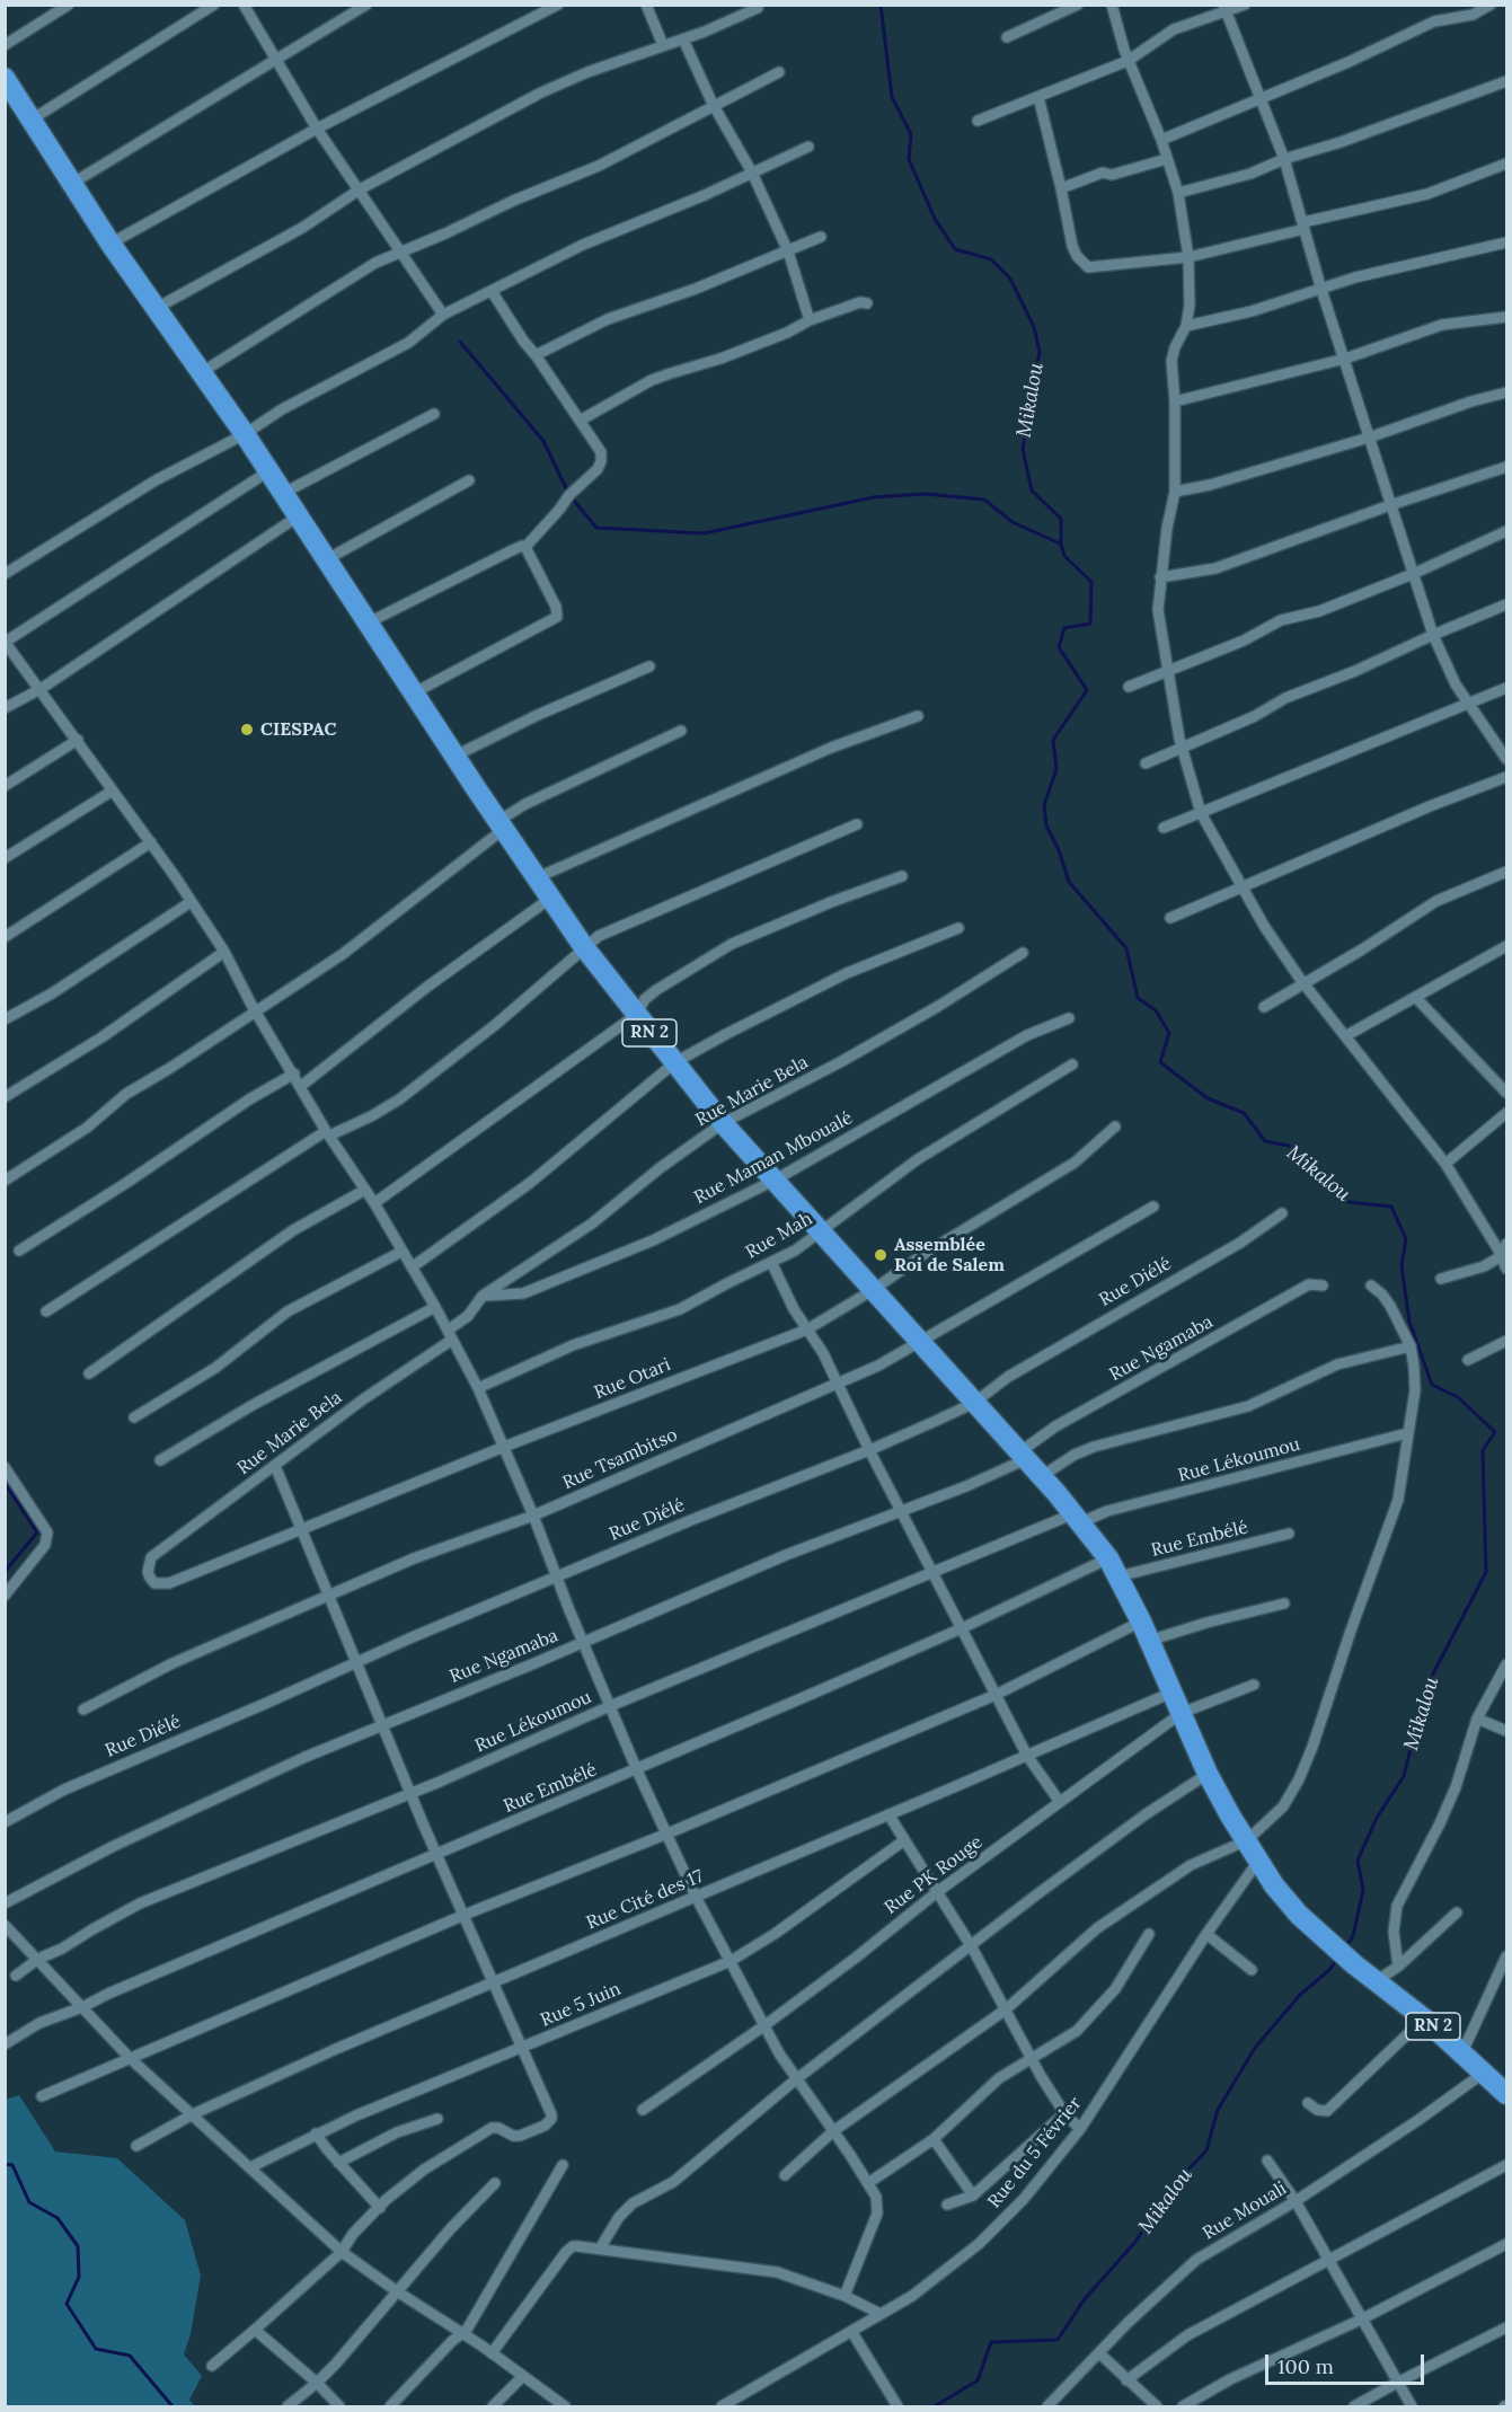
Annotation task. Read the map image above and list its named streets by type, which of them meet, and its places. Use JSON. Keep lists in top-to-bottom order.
{
  "streets": {
    "highway": ["RN 2"],
    "street": [
      "Rue Marie Bela",
      "Rue Maman Mboualé",
      "Rue Mah",
      "Rue Diélé",
      "Rue Ngamaba",
      "Rue Otari",
      "Rue Tsambitso",
      "Rue Lékoumou",
      "Rue Embélé",
      "Rue PK Rouge",
      "Rue Cité des 17",
      "Rue 5 Juin",
      "Rue du 5 Février",
      "Rue Mouali"
    ]
  },
  "crossings": [
    ["RN 2", "Rue Marie Bela"],
    ["RN 2", "Rue Maman Mboualé"],
    ["RN 2", "Rue Mah"],
    ["RN 2", "Rue Diélé"],
    ["RN 2", "Rue Ngamaba"],
    ["RN 2", "Rue Otari"],
    ["RN 2", "Rue Tsambitso"],
    ["RN 2", "Rue Lékoumou"],
    ["RN 2", "Rue Embélé"],
    ["RN 2", "Rue PK Rouge"],
    ["RN 2", "Rue Cité des 17"],
    ["RN 2", "Rue du 5 Février"],
    ["RN 2", "Rue Mouali"],
    ["Rue Marie Bela", "Rue Maman Mboualé"],
    ["Rue Marie Bela", "Rue Otari"]
  ],
  "water": ["Mikalou"],
  "places": ["CIESPAC", "Assemblée Roi de Salem"],
  "scale_bar": "100 m"
}
